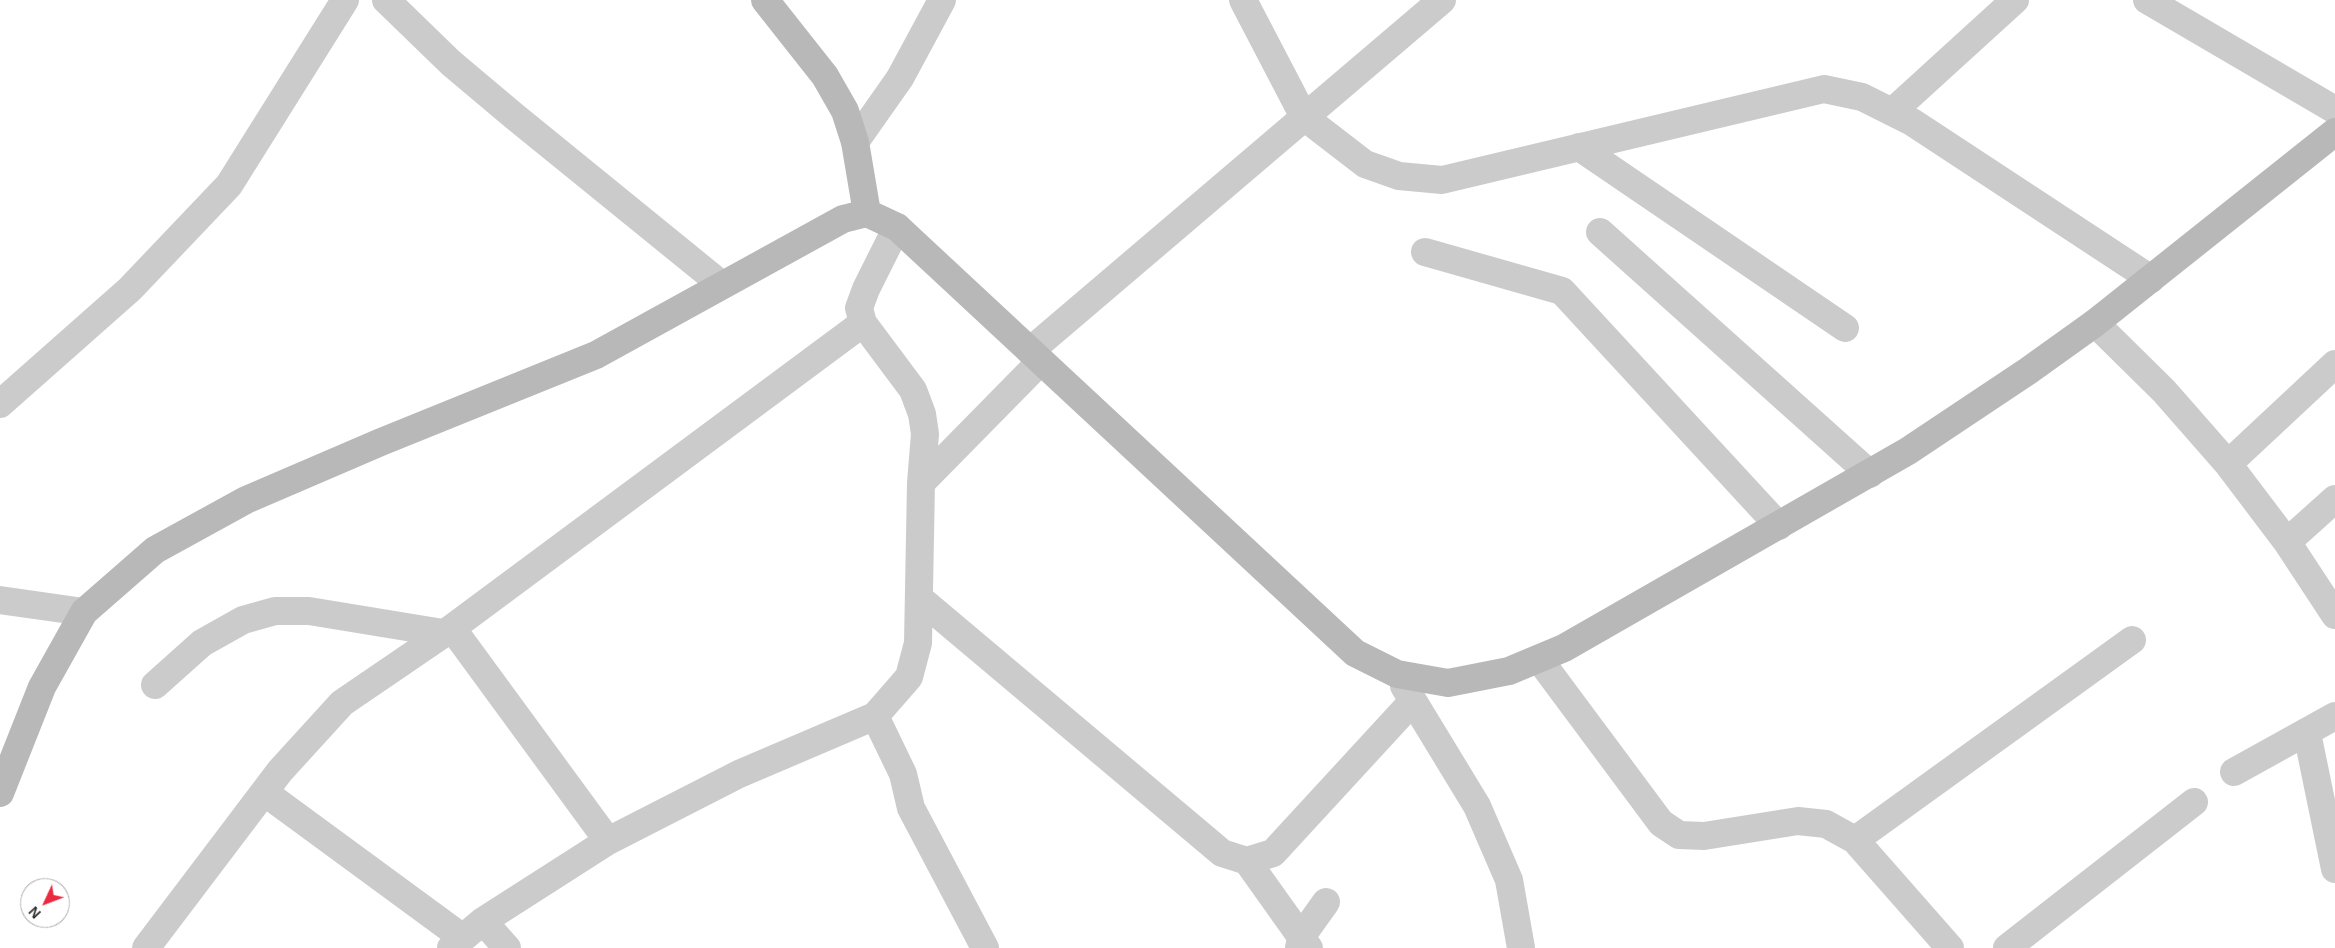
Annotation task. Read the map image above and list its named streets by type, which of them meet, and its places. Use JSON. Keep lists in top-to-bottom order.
{
  "north": "bottom left"
}
